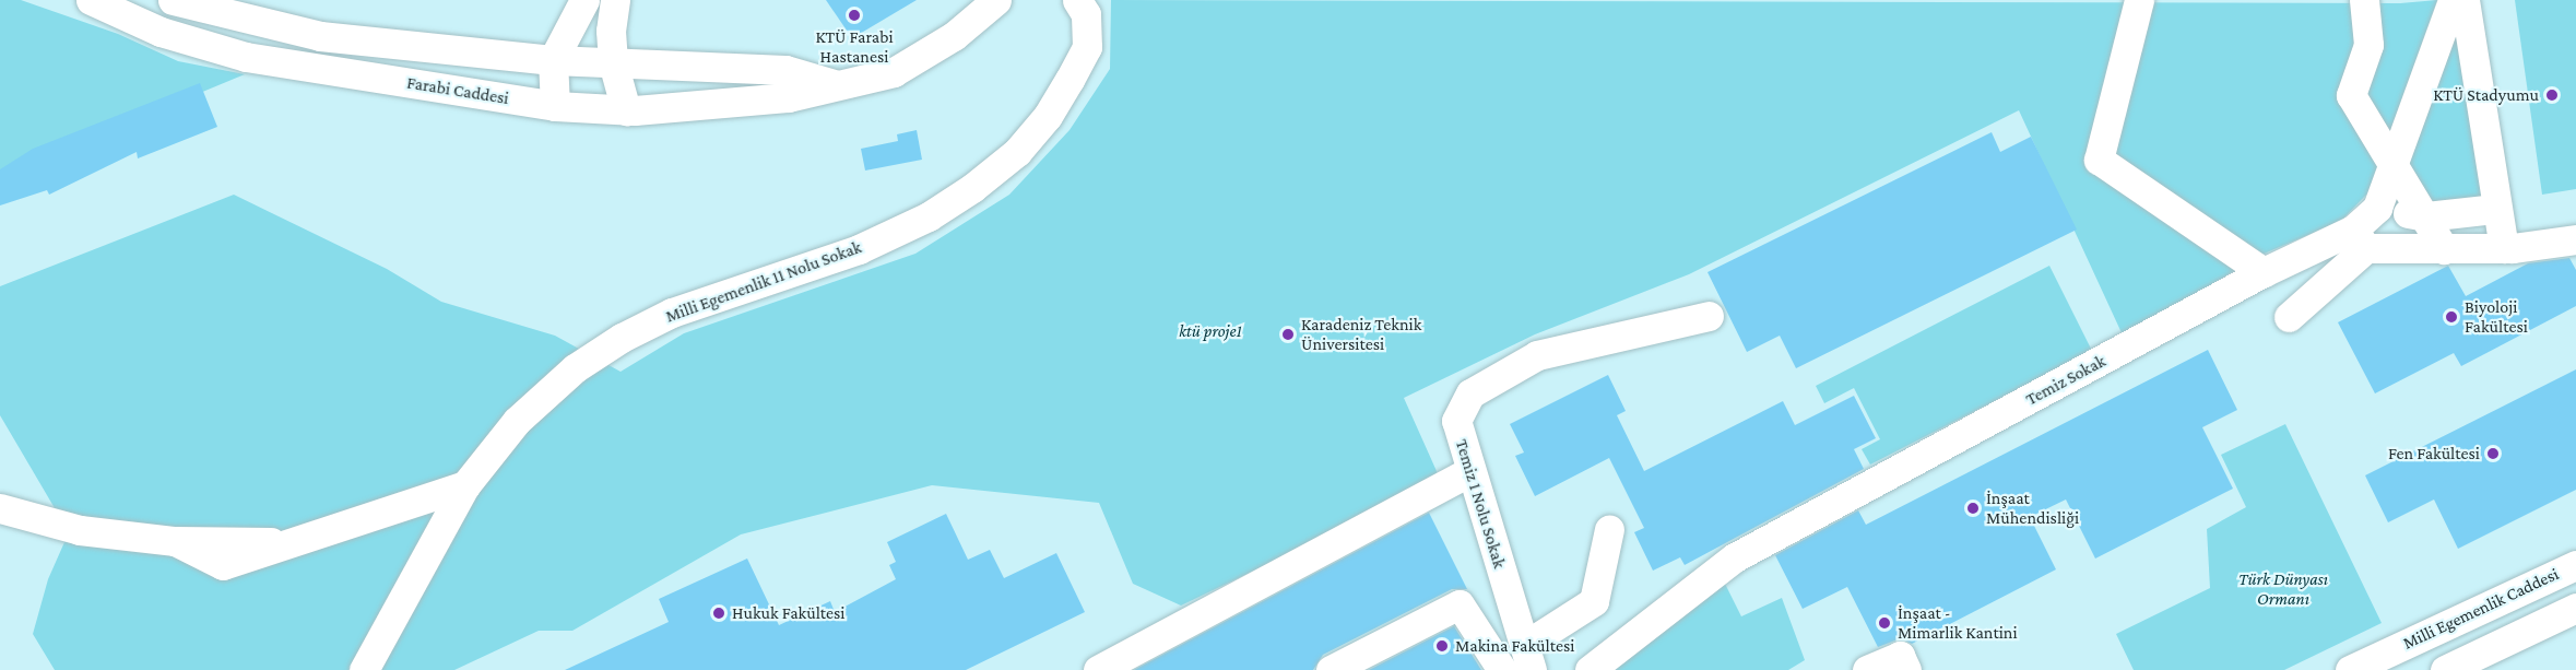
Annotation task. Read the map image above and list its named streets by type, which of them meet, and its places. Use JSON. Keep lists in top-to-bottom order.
{
  "streets": {
    "street": [
      "Farabi Caddesi",
      "Milli Egemenlik 11 Nolu Sokak",
      "Temiz Sokak",
      "Temiz 1 Nolu Sokak",
      "Milli Egemenlik Caddesi"
    ]
  },
  "parks": ["ktü proje1", "Türk Dünyası Ormanı"],
  "places": [
    "KTÜ Farabi Hastanesi",
    "KTÜ Stadyumu",
    "Biyoloji Fakültesi",
    "Karadeniz Teknik Üniversitesi",
    "Fen Fakültesi",
    "İnşaat Mühendisliği",
    "Hukuk Fakültesi",
    "İnşaat - Mimarlik Kantini",
    "Makina Fakültesi"
  ]
}
